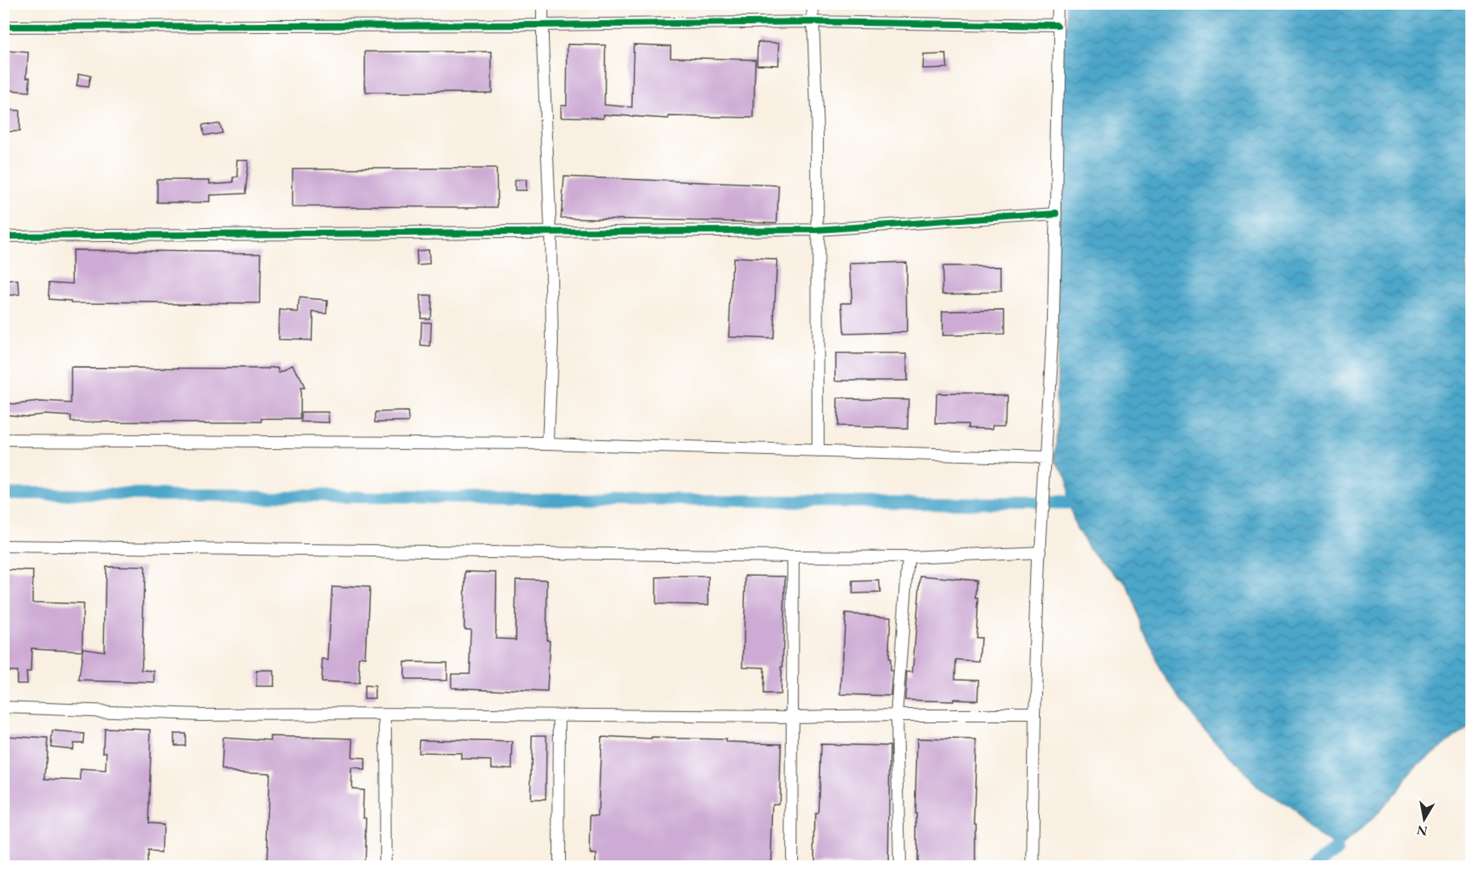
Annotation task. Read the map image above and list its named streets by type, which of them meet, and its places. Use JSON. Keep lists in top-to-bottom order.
{
  "north": "bottom"
}
